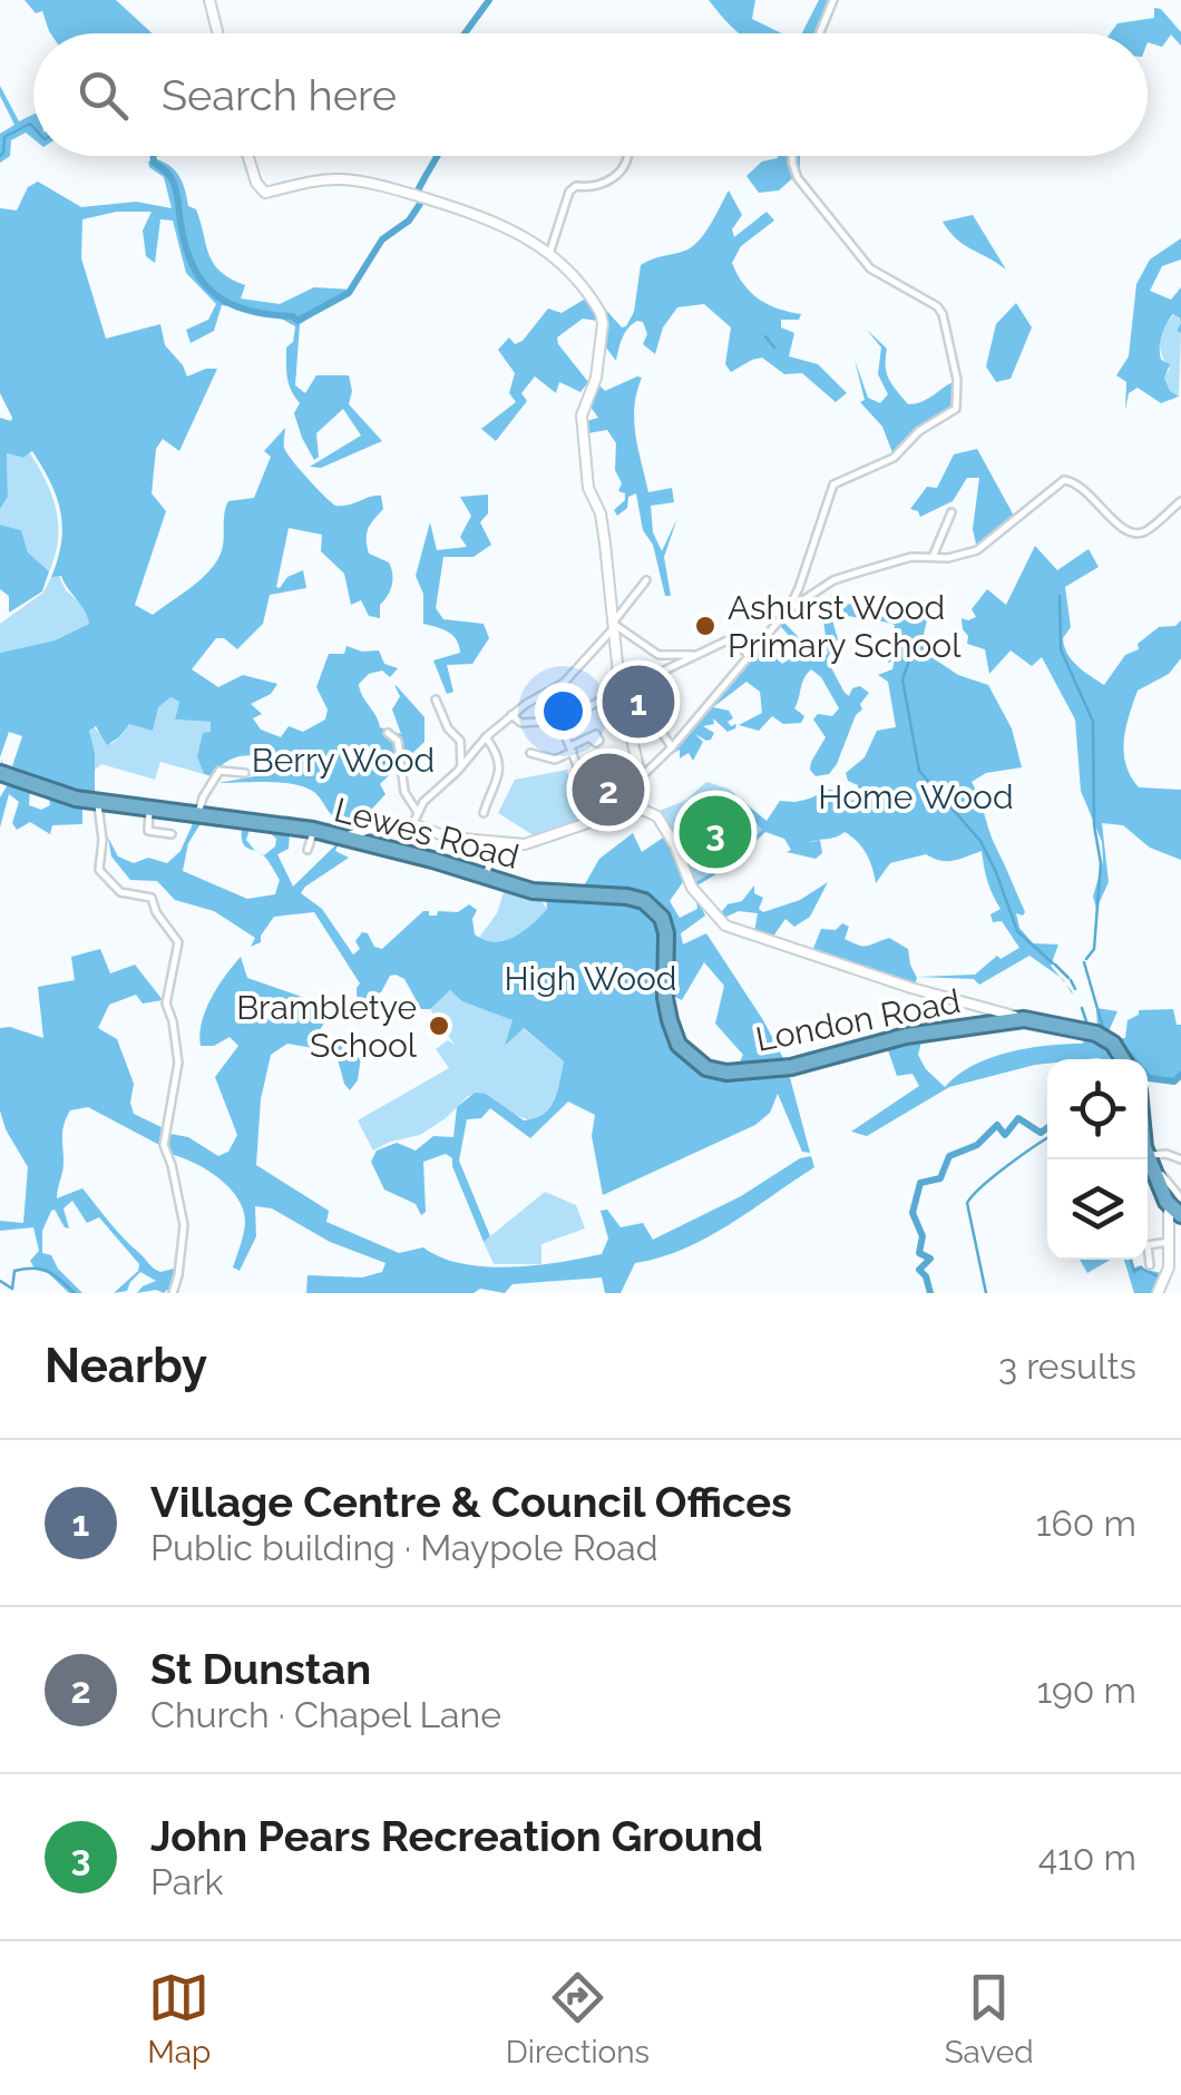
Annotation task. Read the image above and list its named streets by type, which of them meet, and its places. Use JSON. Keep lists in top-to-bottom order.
{
  "streets": {
    "highway": ["Lewes Road", "London Road"]
  },
  "crossings": [
    ["Lewes Road", "London Road"]
  ],
  "parks": ["Berry Wood", "Home Wood", "High Wood"],
  "places": ["Ashurst Wood Primary School", "Brambletye School"],
  "page": {
    "search": "Search here",
    "pins": ["1", "2", "3"],
    "heading": ["Nearby", "3 results"],
    "list": [
      {
        "mark": "1",
        "name": "Village Centre & Council Offices",
        "note": "Public building · Maypole Road",
        "value": "160 m"
      },
      {
        "mark": "2",
        "name": "St Dunstan",
        "note": "Church · Chapel Lane",
        "value": "190 m"
      },
      {
        "mark": "3",
        "name": "John Pears Recreation Ground",
        "note": "Park",
        "value": "410 m"
      }
    ],
    "nav": ["Map", "Directions", "Saved"]
  }
}
